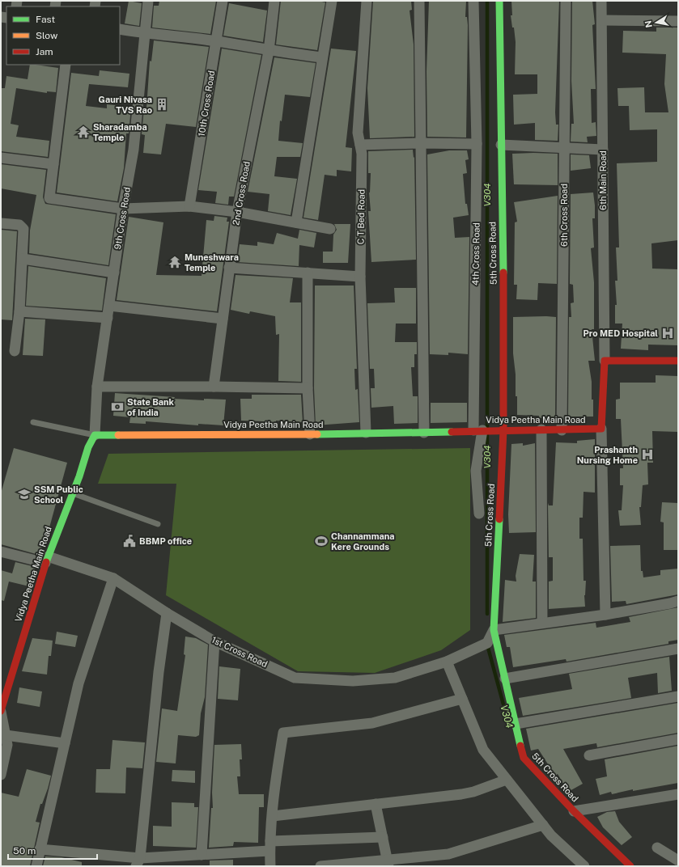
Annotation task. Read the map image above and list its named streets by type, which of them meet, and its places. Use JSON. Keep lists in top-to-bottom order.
{
  "streets": {
    "street": [
      "10th Cross Road",
      "6th Main Road",
      "2nd Cross Road",
      "6th Cross Road",
      "C T Bed Road",
      "9th Cross Road",
      "5th Cross Road",
      "4th Cross Road",
      "Vidya Peetha Main Road",
      "1st Cross Road"
    ]
  },
  "crossings": [
    ["6th Cross Road", "Vidya Peetha Main Road"],
    ["C T Bed Road", "Vidya Peetha Main Road"],
    ["9th Cross Road", "Vidya Peetha Main Road"],
    ["5th Cross Road", "Vidya Peetha Main Road"],
    ["5th Cross Road", "1st Cross Road"],
    ["4th Cross Road", "Vidya Peetha Main Road"],
    ["Vidya Peetha Main Road", "1st Cross Road"]
  ],
  "water": ["V304"],
  "places": {
    "building": ["Gauri Nivasa TVS Rao"],
    "temple": ["Sharadamba Temple", "Muneshwara Temple"],
    "hospital": ["Pro MED Hospital", "Prashanth Nursing Home"],
    "bank": ["State Bank of India"],
    "school or university": ["SSM Public School"],
    "public building": ["BBMP office"],
    "sports": ["Channammana Kere Grounds"]
  },
  "legend": ["Fast", "Slow", "Jam"],
  "scale_bar": "50 m",
  "north": "left"
}
